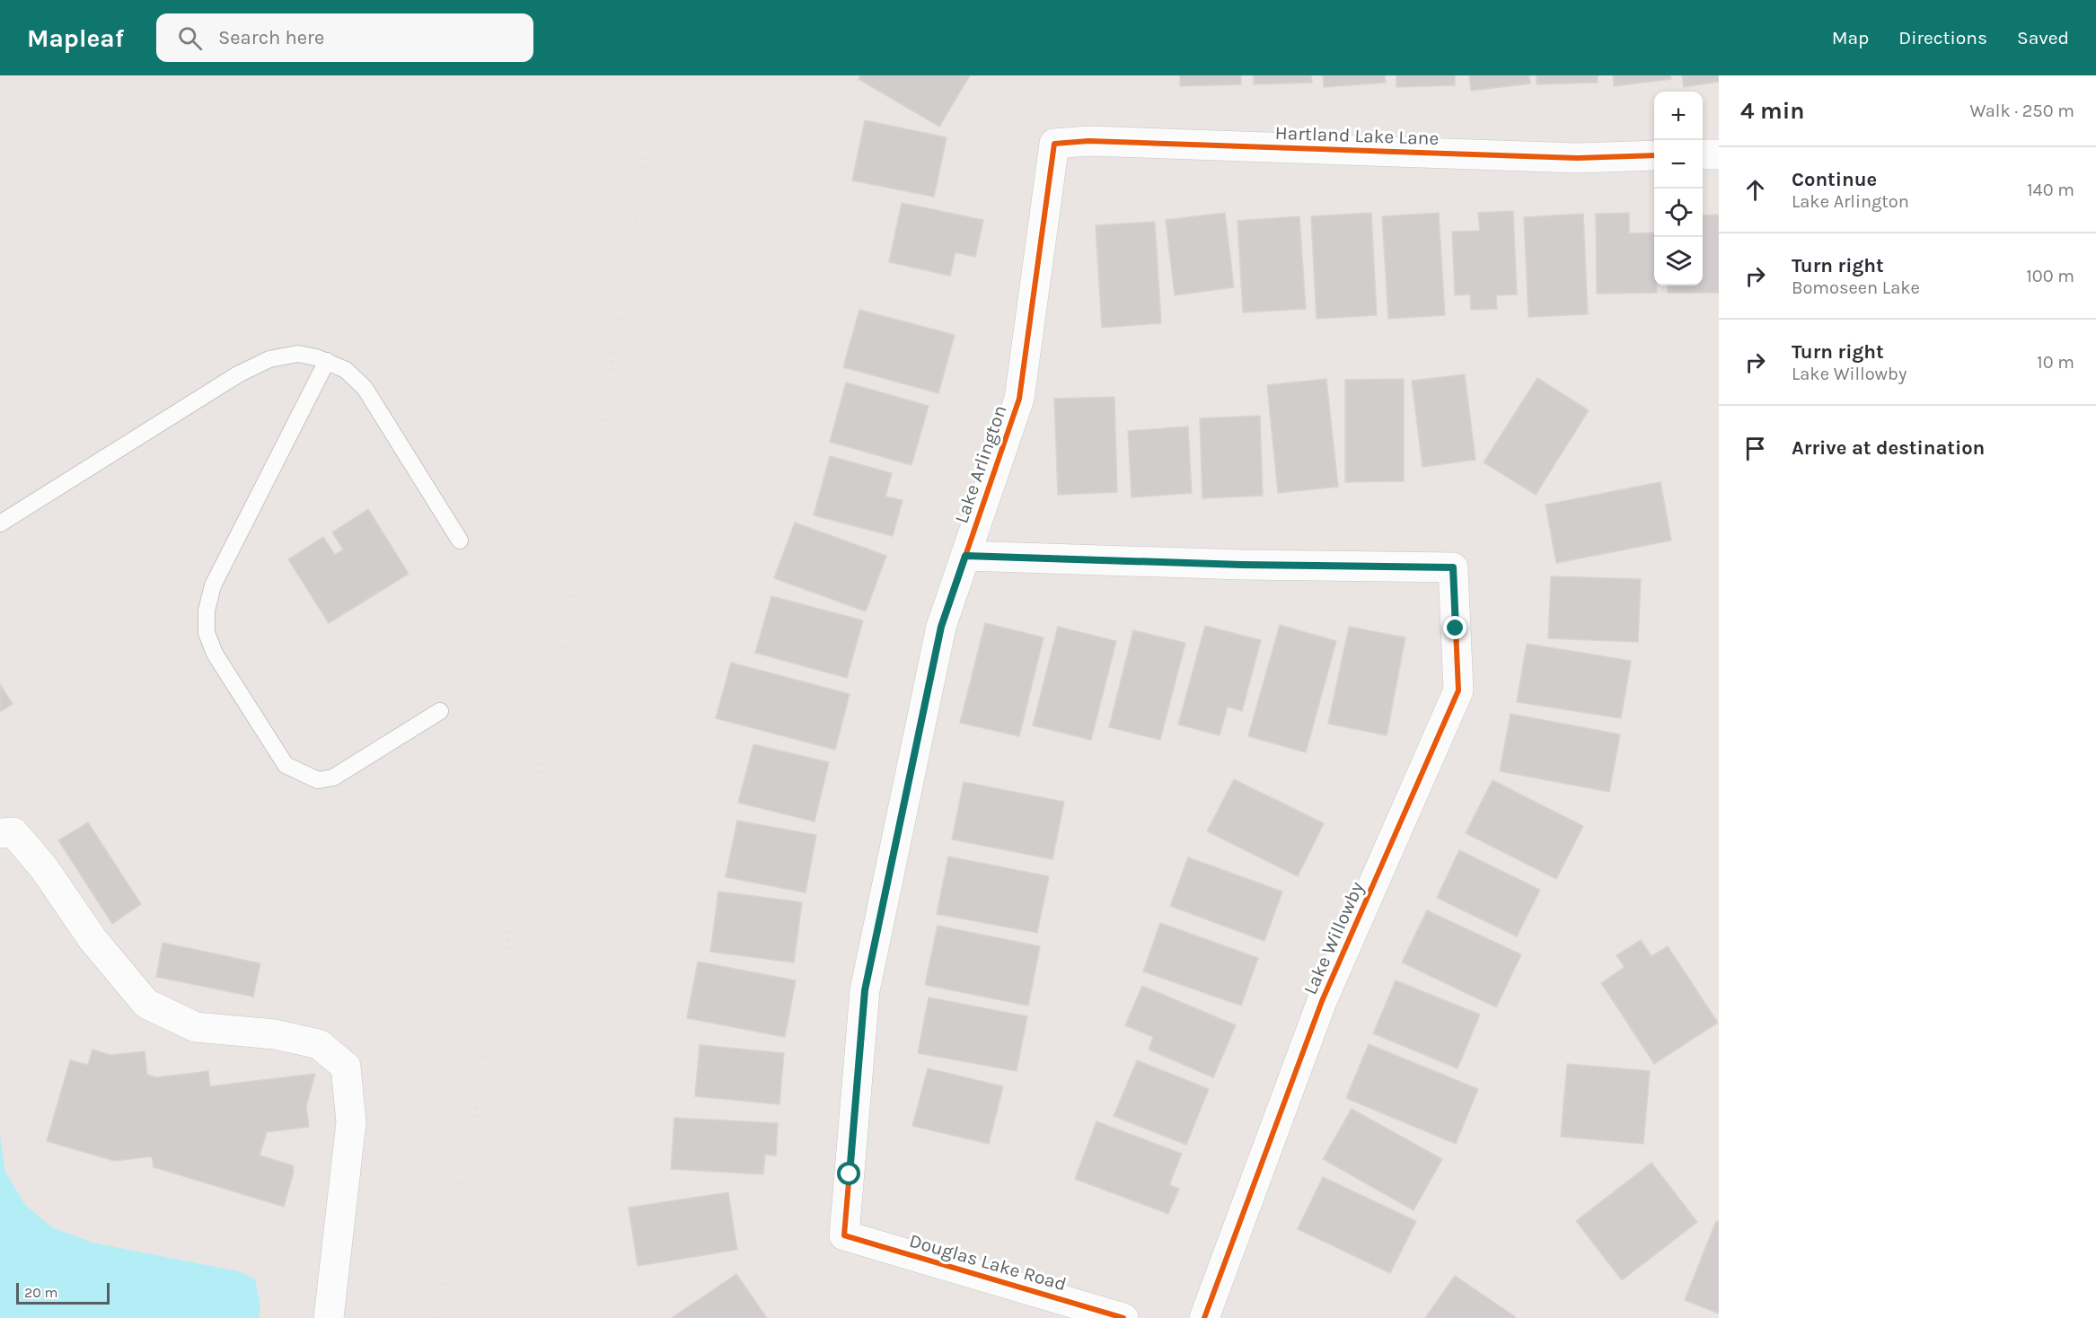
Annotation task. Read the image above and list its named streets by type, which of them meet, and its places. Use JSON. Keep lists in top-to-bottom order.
{
  "streets": {
    "street": [
      "Hartland Lake Lane",
      "Lake Arlington",
      "Lake Willowby",
      "Douglas Lake Road"
    ]
  },
  "crossings": [
    ["Hartland Lake Lane", "Lake Arlington"],
    ["Lake Arlington", "Lake Willowby"],
    ["Lake Arlington", "Douglas Lake Road"]
  ],
  "scale_bar": "20 m",
  "page": {
    "header": "Mapleaf",
    "search": "Search here",
    "nav": ["Map", "Directions", "Saved"],
    "heading": ["4 min", "Walk · 250 m"],
    "map_buttons": ["+", "−"],
    "list": [
      ["Continue", "Lake Arlington", "140 m"],
      ["Turn right", "Bomoseen Lake", "100 m"],
      ["Turn right", "Lake Willowby", "10 m"],
      "Arrive at destination"
    ],
    "scale": "20 m"
  }
}
